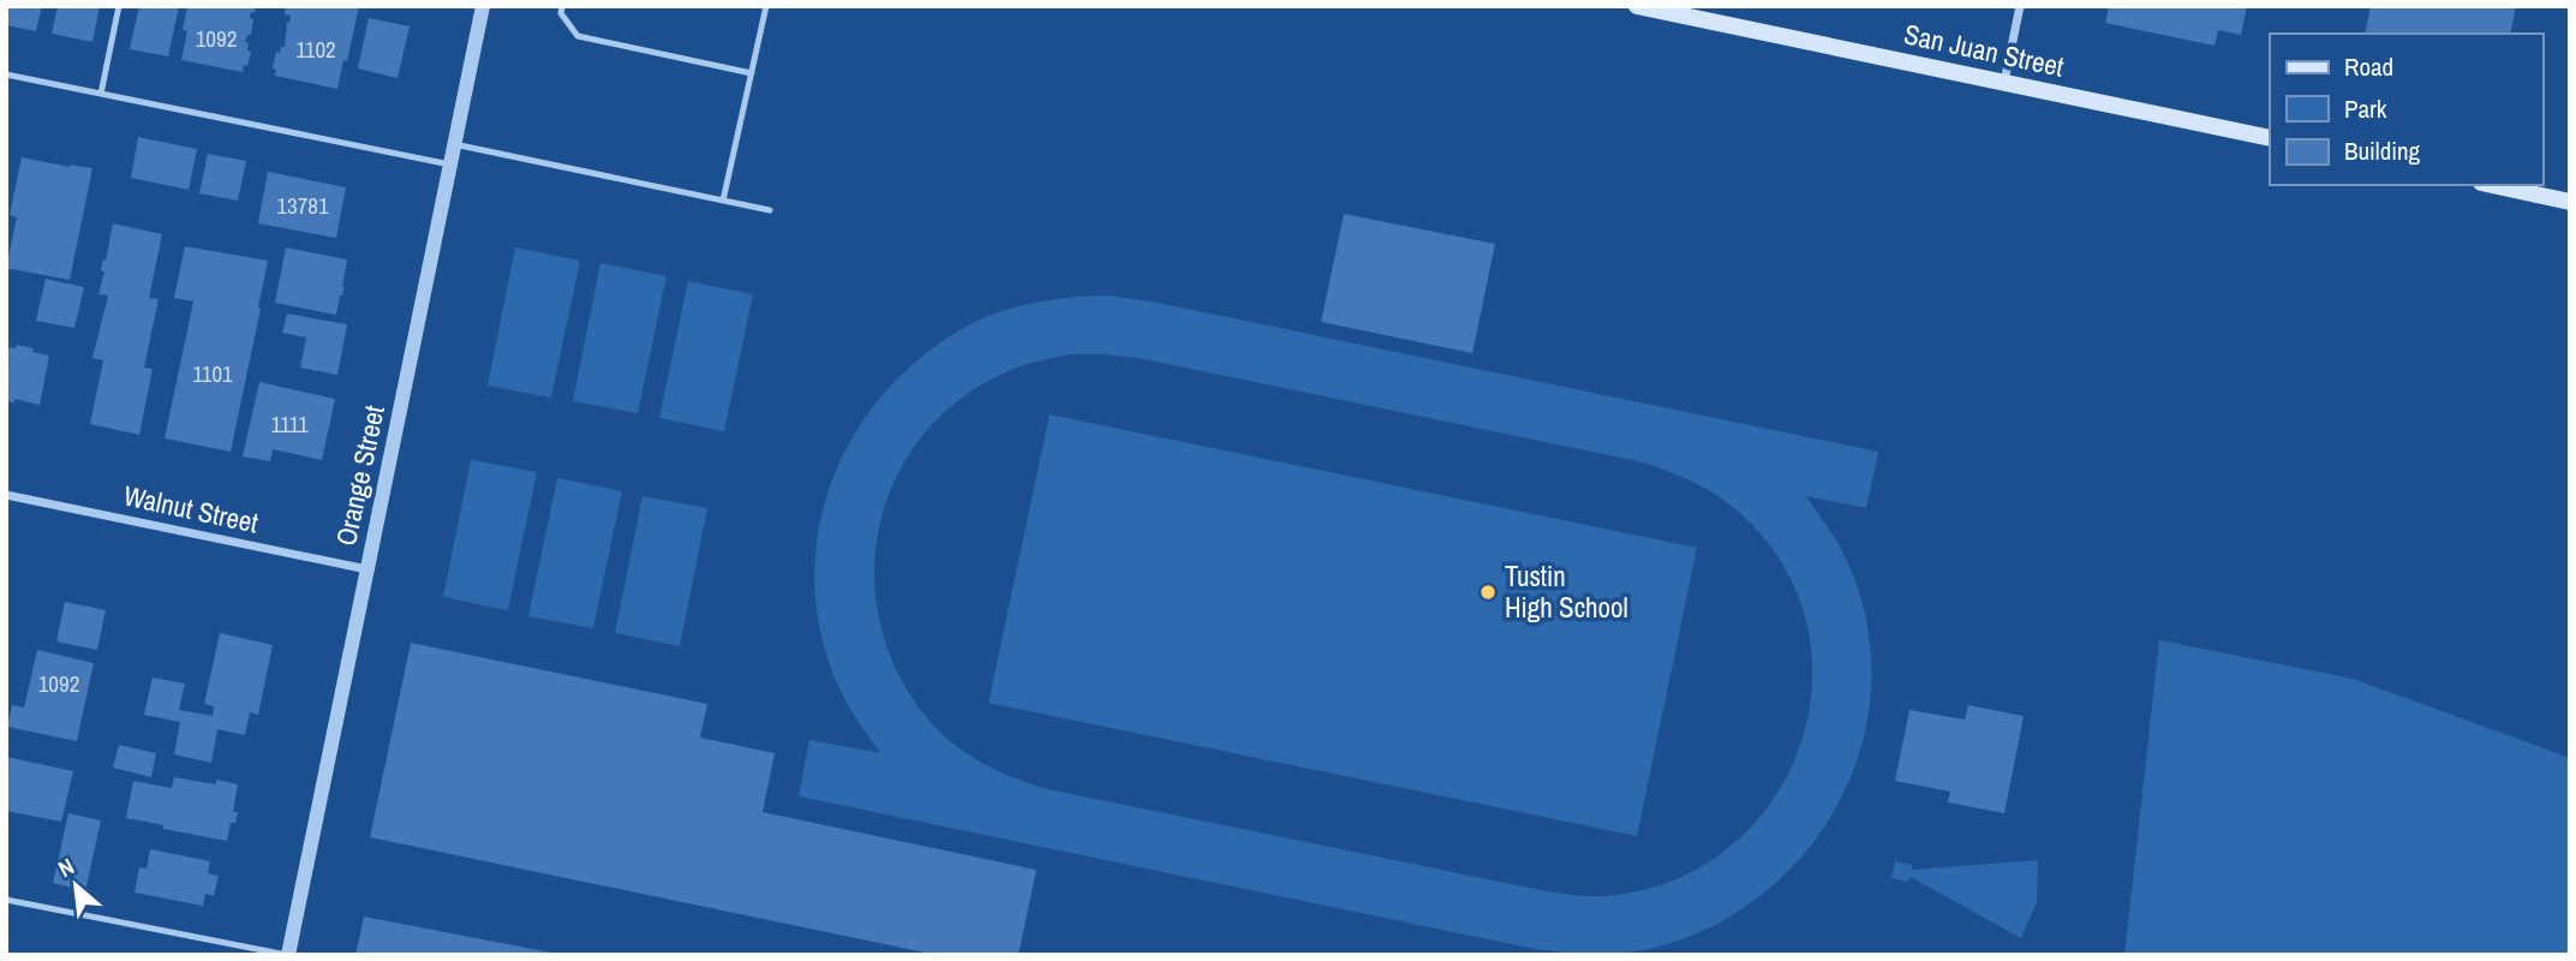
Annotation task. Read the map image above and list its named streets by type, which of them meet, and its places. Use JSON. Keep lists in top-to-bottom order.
{
  "streets": {
    "main road": ["San Juan Street"],
    "street": ["Orange Street", "Walnut Street"]
  },
  "crossings": [
    ["Orange Street", "Walnut Street"]
  ],
  "places": ["Tustin High School"],
  "house_numbers": [
    "1092",
    "1102",
    "13781",
    "1101",
    "1111",
    "1092"
  ],
  "legend": ["Road", "Park", "Building"],
  "north": "top left"
}
